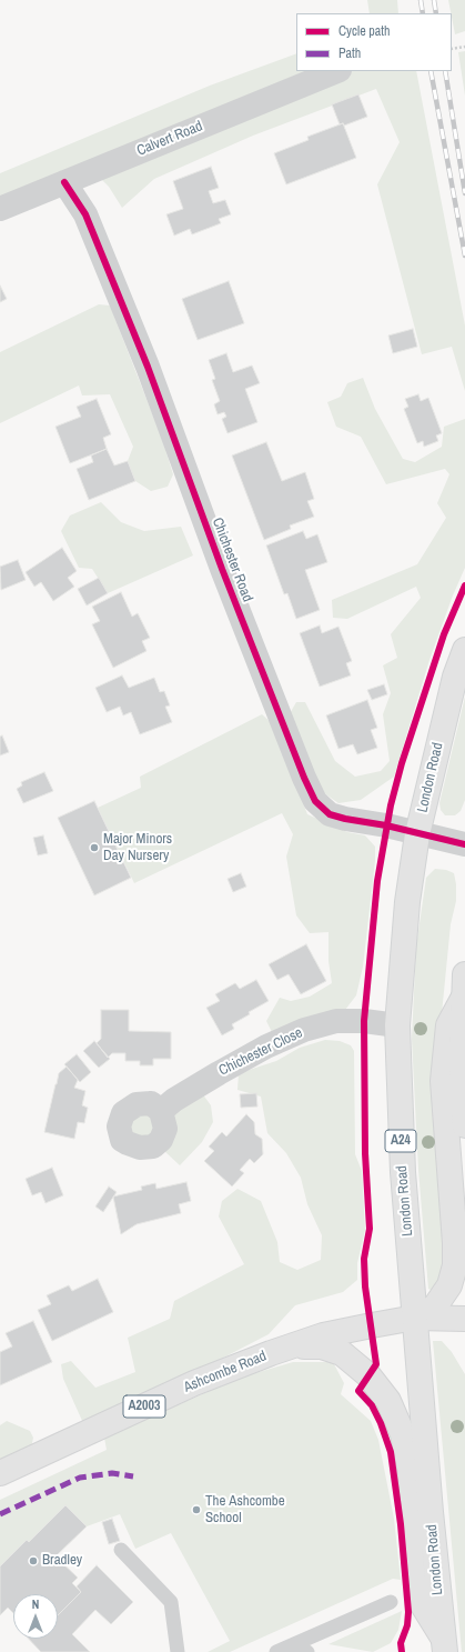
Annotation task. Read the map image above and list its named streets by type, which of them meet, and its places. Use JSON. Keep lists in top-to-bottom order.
{
  "streets": {
    "main road": [
      "London Road",
      "A24",
      "Ashcombe Road",
      "A2003"
    ],
    "street": ["Calvert Road", "Chichester Road", "Chichester Close"]
  },
  "crossings": [
    ["Calvert Road", "Chichester Road"],
    ["Chichester Road", "London Road"],
    ["London Road", "Chichester Close"],
    ["London Road", "Ashcombe Road"]
  ],
  "places": ["Major Minors Day Nursery", "The Ashcombe School", "Bradley"],
  "legend": ["Cycle path", "Path"],
  "north": "top"
}
